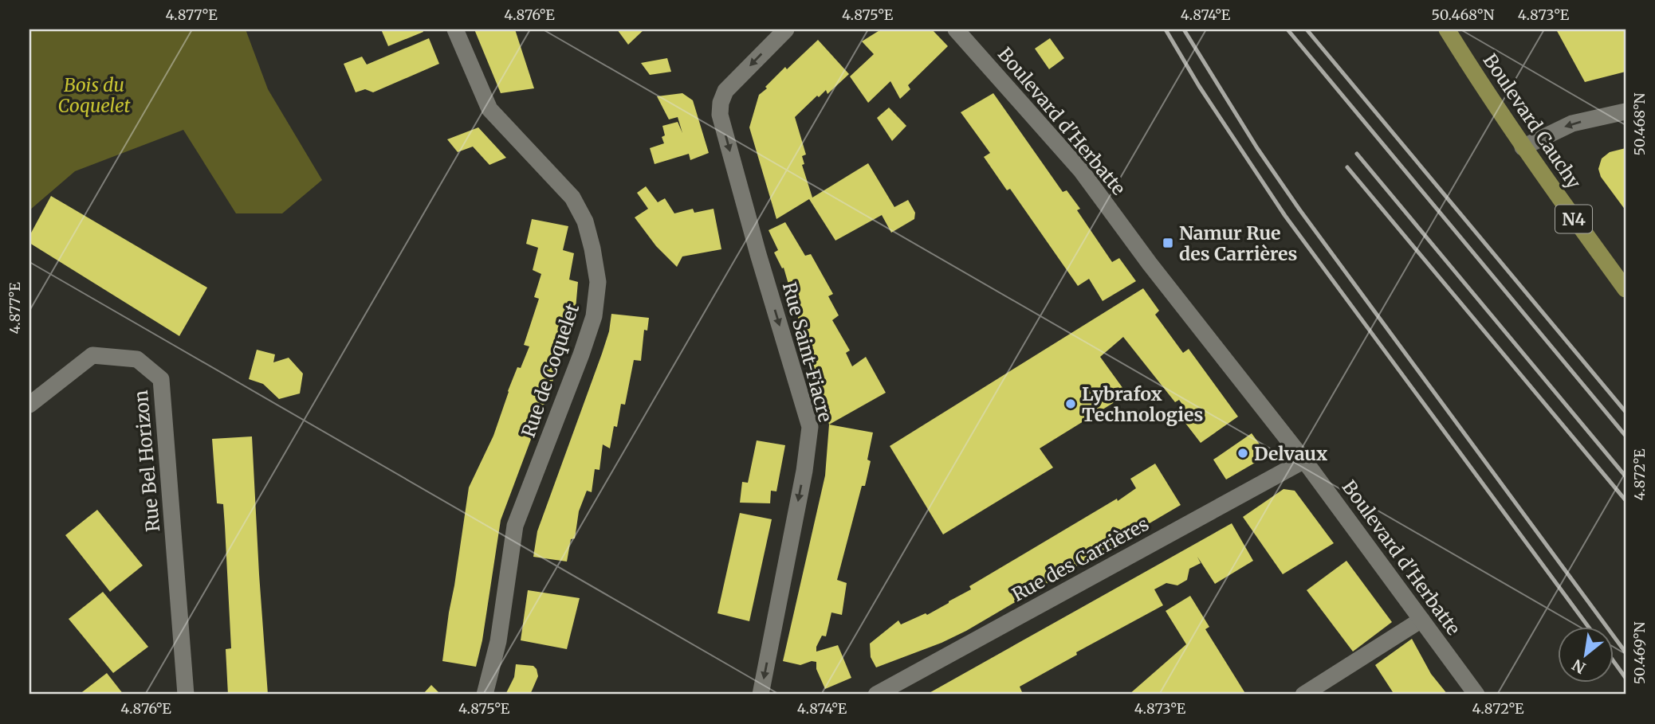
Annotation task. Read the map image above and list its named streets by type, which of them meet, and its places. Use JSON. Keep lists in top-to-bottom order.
{
  "streets": {
    "main road": ["Boulevard Cauchy", "N4"],
    "street": [
      "Boulevard d'Herbatte",
      "Rue Saint-Fiacre",
      "Rue de Coquelet",
      "Rue Bel Horizon",
      "Rue des Carrières"
    ]
  },
  "crossings": [
    ["Boulevard d'Herbatte", "Rue des Carrières"]
  ],
  "one_way": ["Rue Saint-Fiacre"],
  "parks": ["Bois du Coquelet"],
  "places": {
    "transit": ["Namur Rue des Carrières"],
    "other": ["Lybrafox Technologies", "Delvaux"]
  },
  "north": "bottom left",
  "coordinates": [
    "4.877°E",
    "4.876°E",
    "4.875°E",
    "4.874°E",
    "50.468°N",
    "4.873°E",
    "4.872°E",
    "50.469°N"
  ]
}
